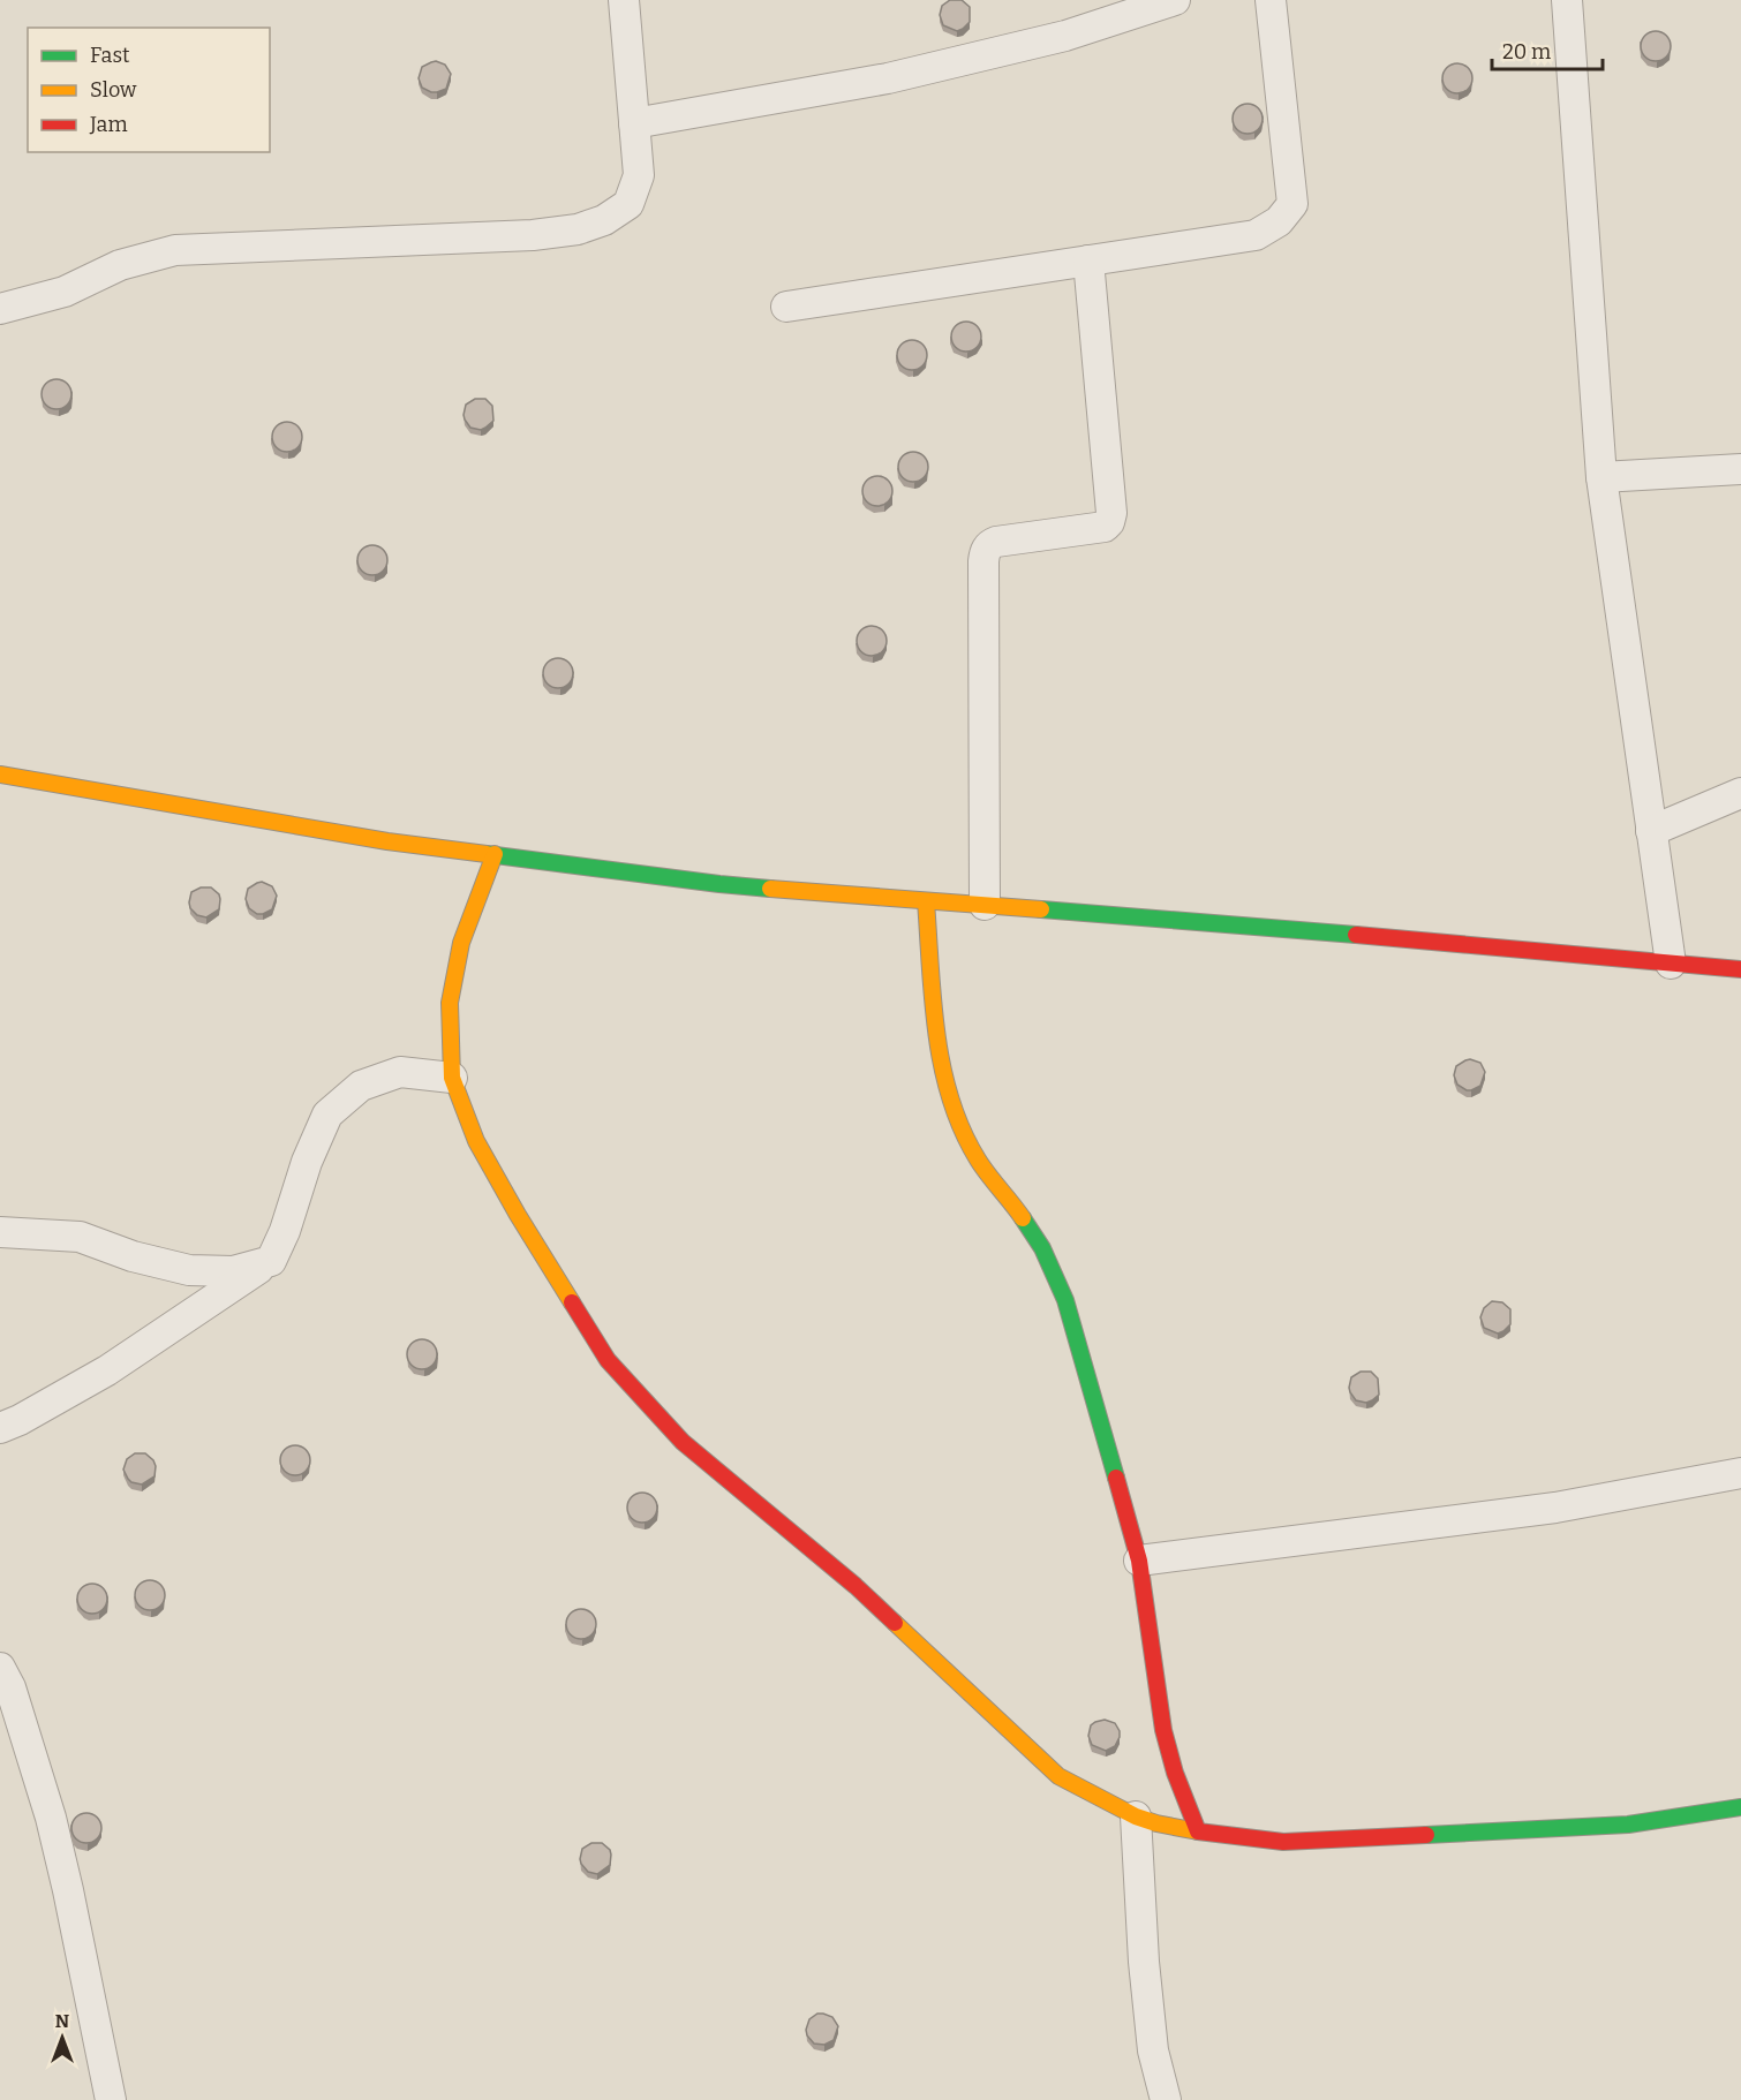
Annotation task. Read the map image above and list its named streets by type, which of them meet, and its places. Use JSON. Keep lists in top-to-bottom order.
{
  "legend": ["Fast", "Slow", "Jam"],
  "scale_bar": "20 m",
  "north": "top"
}
